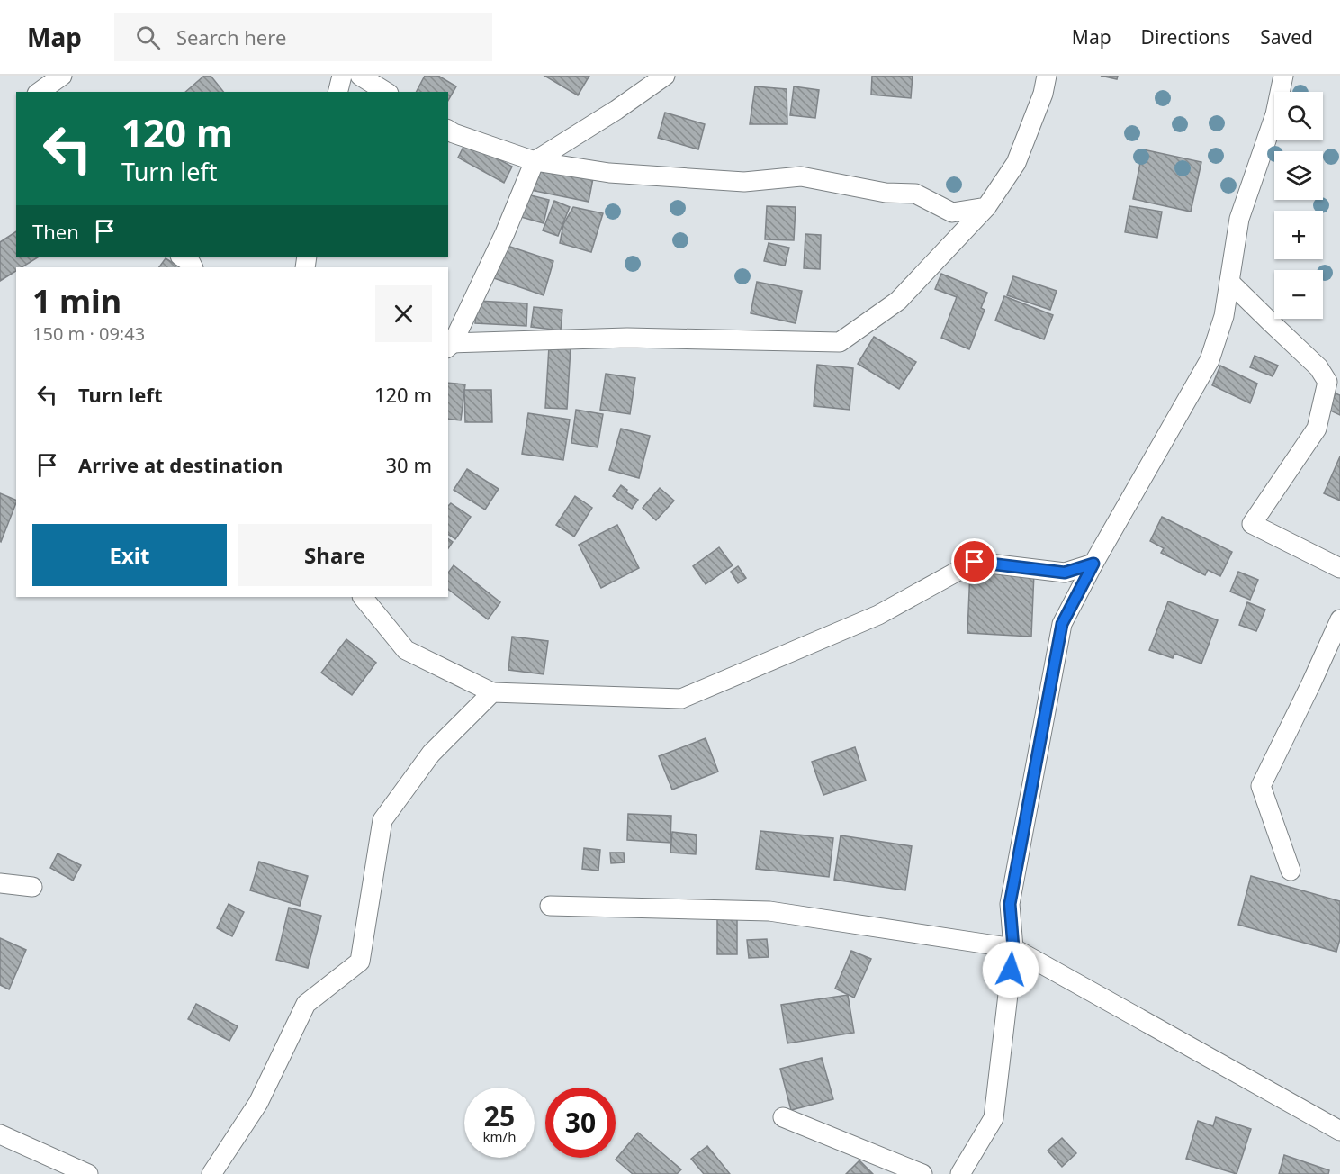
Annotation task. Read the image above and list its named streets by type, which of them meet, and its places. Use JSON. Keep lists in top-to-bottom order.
{
  "page": {
    "header": "Map",
    "search": "Search here",
    "nav": ["Map", "Directions", "Saved"],
    "map_buttons": ["+", "−"],
    "turn": ["120 m", "Turn left"],
    "then": "Then",
    "heading": ["1 min", "150 m · 09:43"],
    "list": [
      {
        "name": "Turn left",
        "value": "120 m"
      },
      {
        "name": "Arrive at destination",
        "value": "30 m"
      }
    ],
    "buttons": ["Exit", "Share"],
    "speed": "25 km/h",
    "limit": "30"
  }
}
